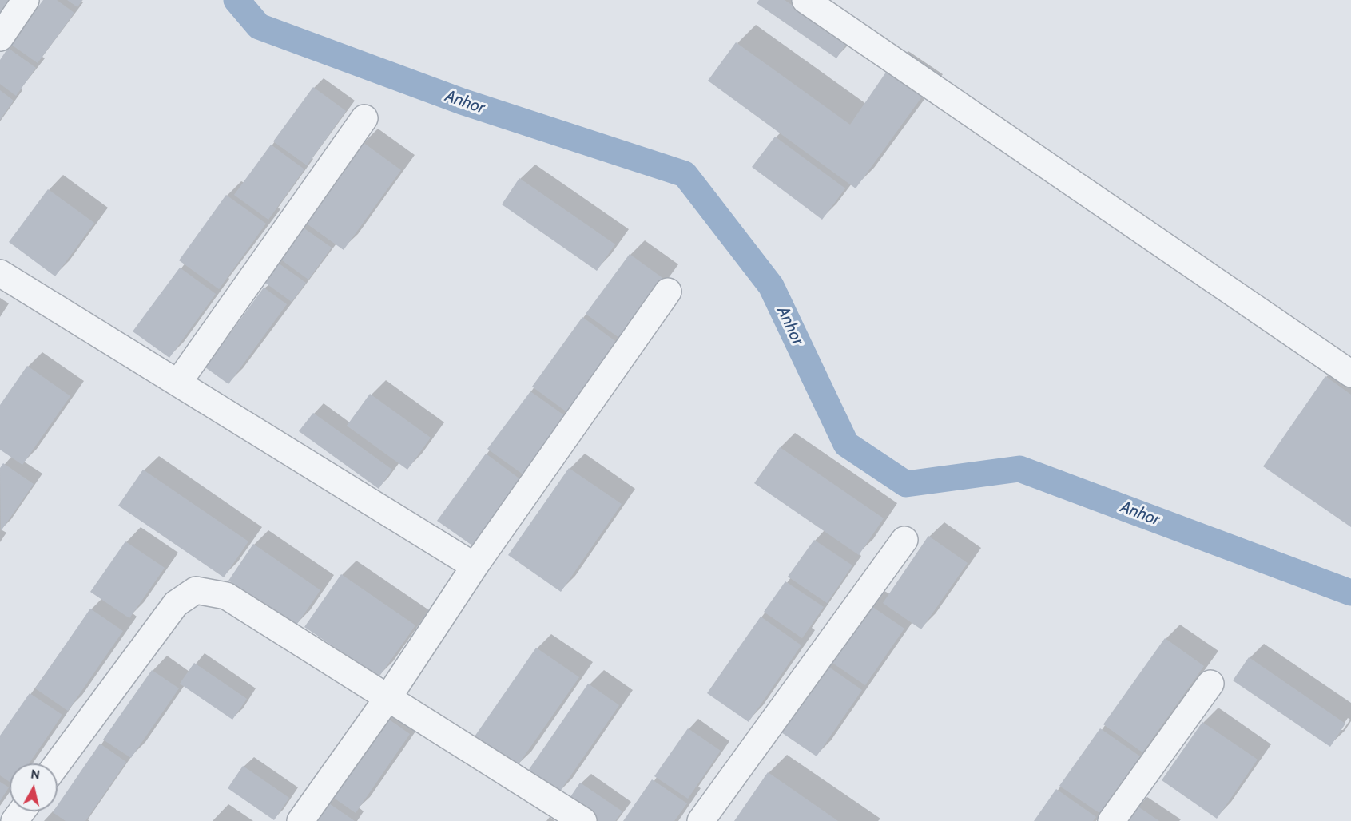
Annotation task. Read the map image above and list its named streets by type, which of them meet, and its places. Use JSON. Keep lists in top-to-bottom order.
{
  "water": ["Anhor"],
  "north": "top"
}
